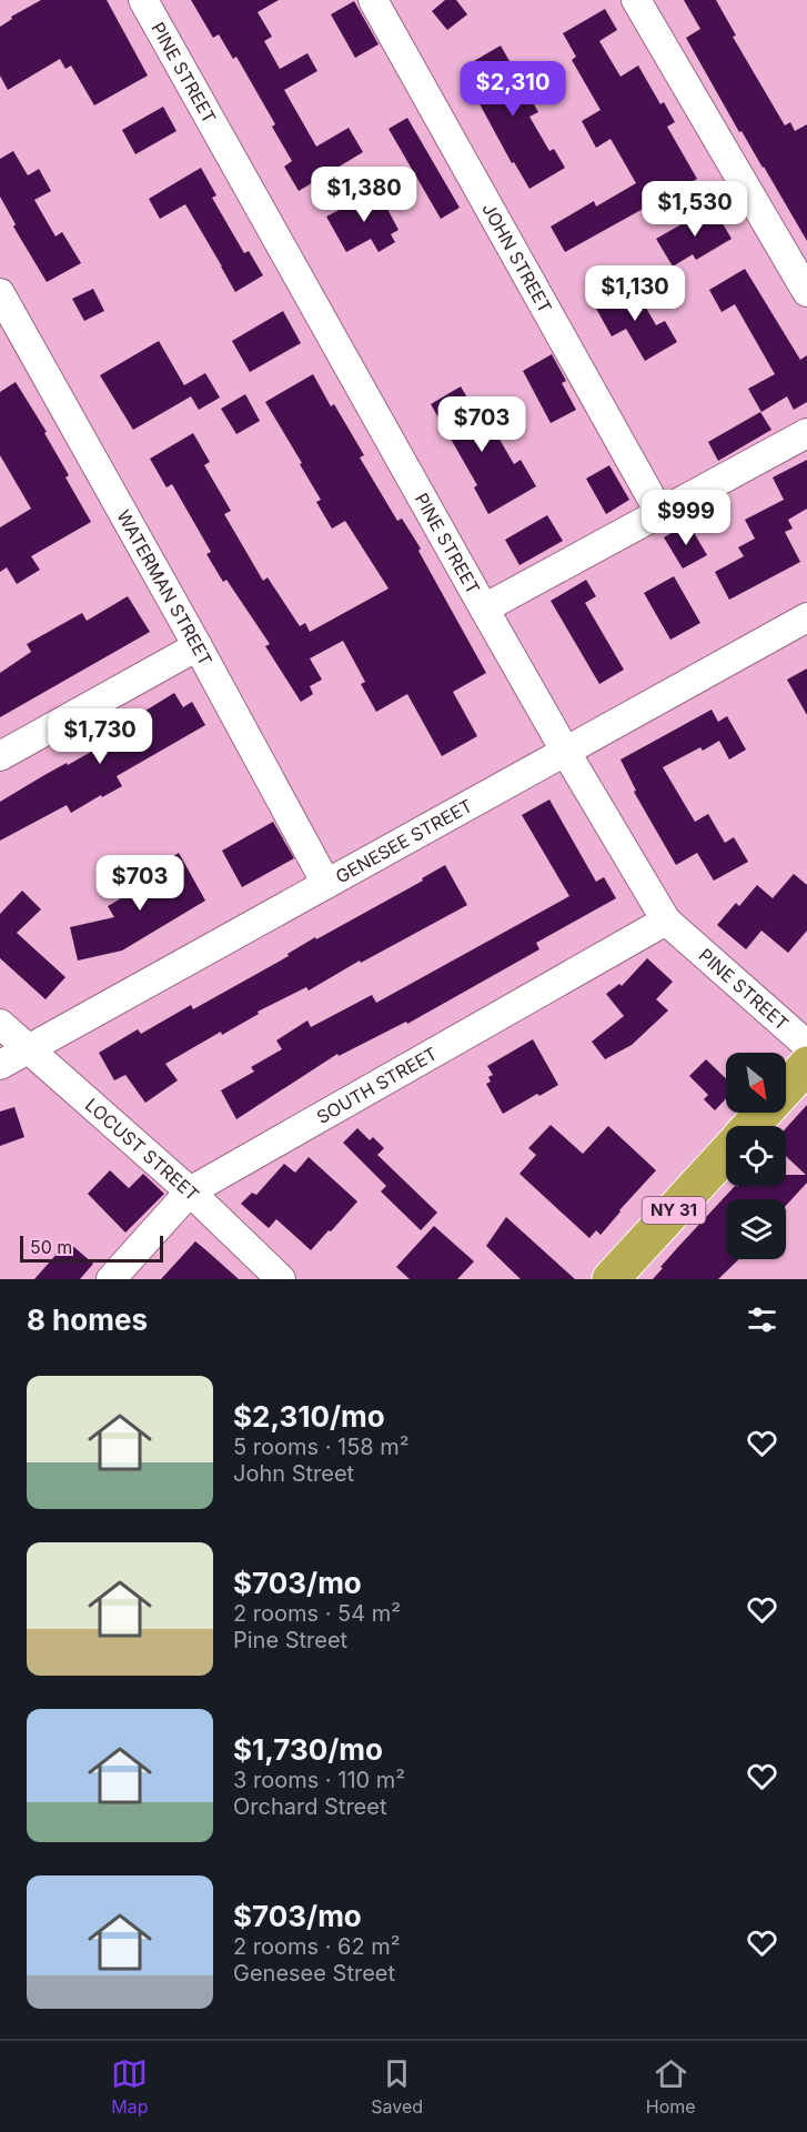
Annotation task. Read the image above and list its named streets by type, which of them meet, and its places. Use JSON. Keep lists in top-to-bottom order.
{
  "streets": {
    "highway": ["NY 31"],
    "street": [
      "PINE STREET",
      "JOHN STREET",
      "WATERMAN STREET",
      "GENESEE STREET",
      "SOUTH STREET",
      "LOCUST STREET"
    ]
  },
  "crossings": [
    ["PINE STREET", "GENESEE STREET"],
    ["PINE STREET", "SOUTH STREET"],
    ["WATERMAN STREET", "GENESEE STREET"],
    ["GENESEE STREET", "LOCUST STREET"],
    ["SOUTH STREET", "LOCUST STREET"]
  ],
  "scale_bar": "50 m",
  "north": "bottom right",
  "page": {
    "price": [
      "$2,310",
      "$1,380",
      "$1,530",
      "$1,130",
      "$703",
      "$999",
      "$1,730",
      "$703"
    ],
    "scale": "50 m",
    "heading": "8 homes",
    "list": [
      {
        "name": "$2,310/mo",
        "note": "5 rooms · 158 m² · John Street"
      },
      {
        "name": "$703/mo",
        "note": "2 rooms · 54 m² · Pine Street"
      },
      {
        "name": "$1,730/mo",
        "note": "3 rooms · 110 m² · Orchard Street"
      },
      {
        "name": "$703/mo",
        "note": "2 rooms · 62 m² · Genesee Street"
      }
    ],
    "tabs": ["Map", "Saved", "Home"]
  }
}
